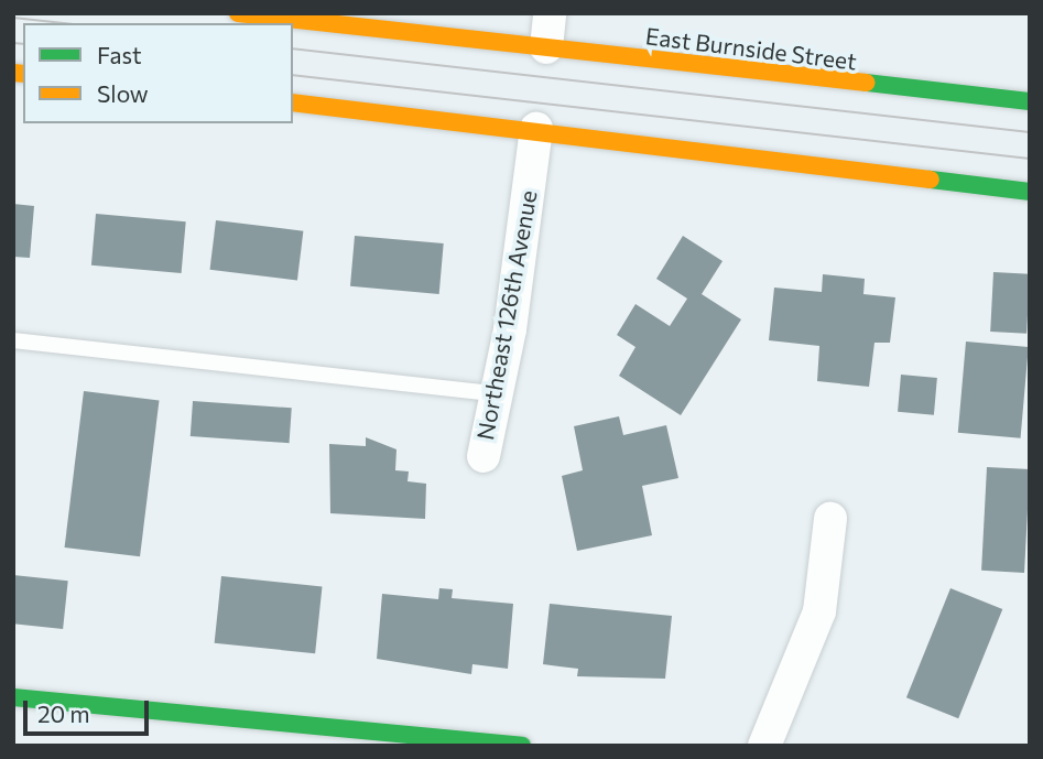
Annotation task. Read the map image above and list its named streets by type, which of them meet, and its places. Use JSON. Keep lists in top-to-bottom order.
{
  "streets": {
    "street": ["East Burnside Street", "Northeast 126th Avenue"]
  },
  "legend": ["Fast", "Slow"],
  "scale_bar": "20 m"
}
